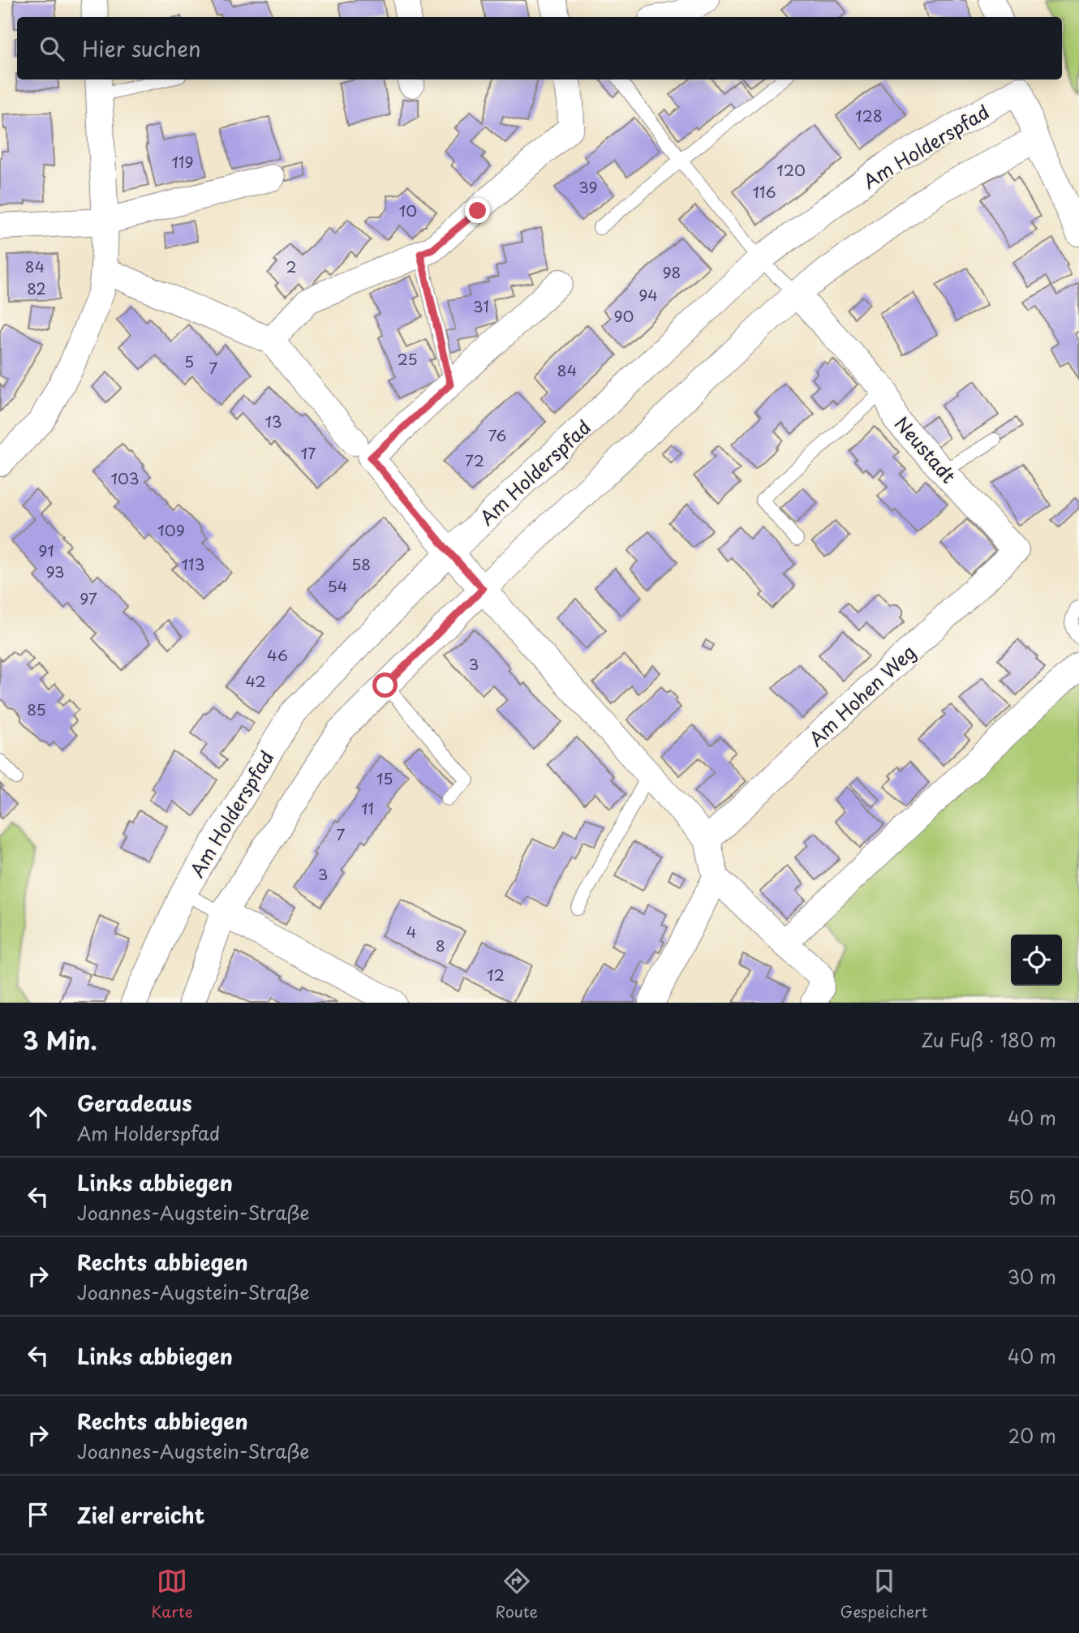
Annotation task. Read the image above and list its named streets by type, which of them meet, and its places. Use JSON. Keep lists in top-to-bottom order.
{
  "streets": {
    "street": ["Am Holderspfad", "Neustadt", "Am Hohen Weg"]
  },
  "crossings": [
    ["Neustadt", "Am Hohen Weg"]
  ],
  "house_numbers": [
    "128",
    "119",
    "120",
    "39",
    "116",
    "10",
    "84",
    "2",
    "98",
    "82",
    "94",
    "31",
    "90",
    "25",
    "5",
    "7",
    "84",
    "13",
    "76",
    "17",
    "72",
    "103",
    "109",
    "91",
    "113",
    "58",
    "93",
    "54",
    "97",
    "46",
    "3",
    "42",
    "85",
    "15",
    "11",
    "7",
    "3",
    "4",
    "8",
    "12"
  ],
  "page": {
    "search": "Hier suchen",
    "heading": ["3 Min.", "Zu Fuß · 180 m"],
    "list": [
      ["Geradeaus", "Am Holderspfad", "40 m"],
      ["Links abbiegen", "Joannes-Augstein-Straße", "50 m"],
      ["Rechts abbiegen", "Joannes-Augstein-Straße", "30 m"],
      ["Links abbiegen", "40 m"],
      ["Rechts abbiegen", "Joannes-Augstein-Straße", "20 m"],
      "Ziel erreicht"
    ],
    "nav": ["Karte", "Route", "Gespeichert"]
  }
}
